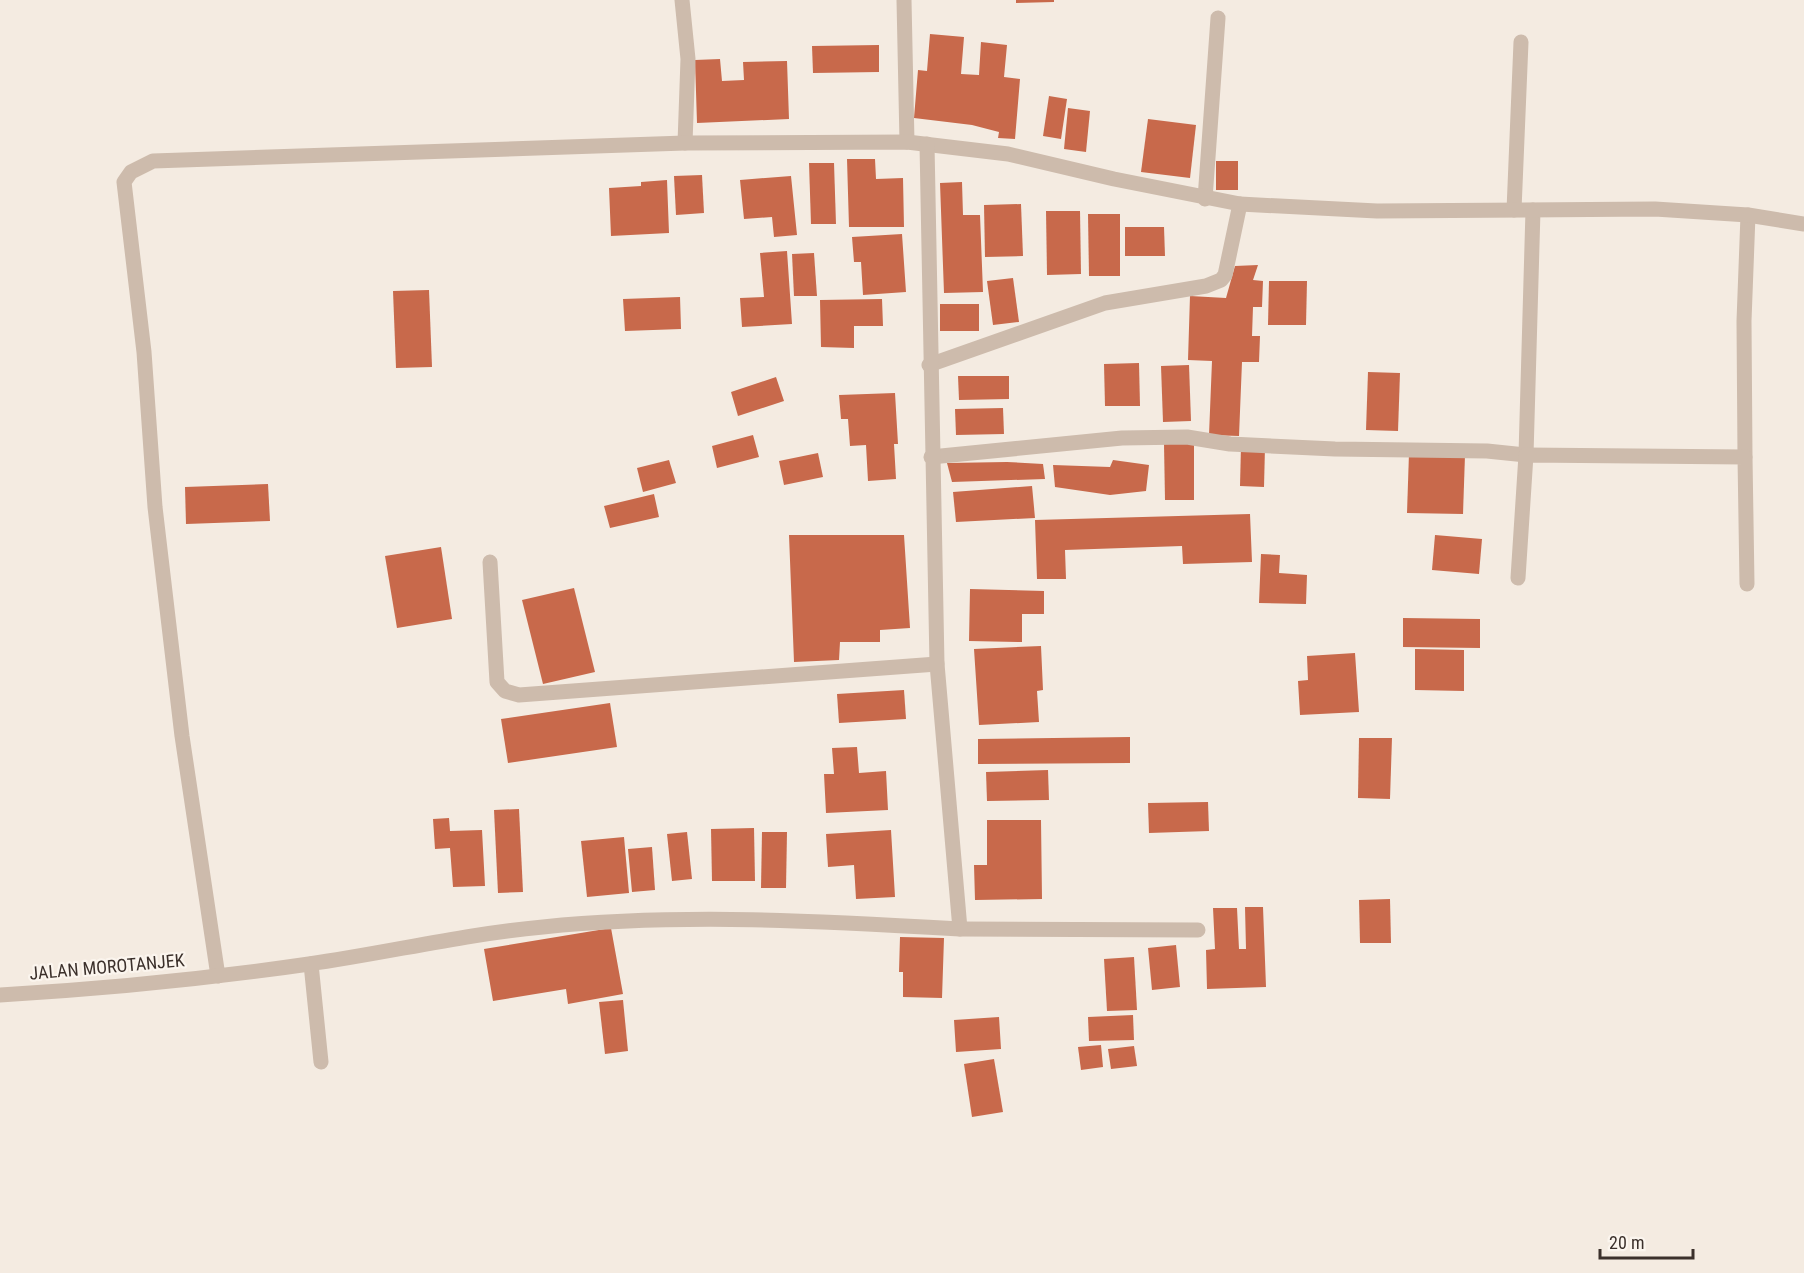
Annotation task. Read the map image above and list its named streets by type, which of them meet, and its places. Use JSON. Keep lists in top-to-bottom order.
{
  "streets": {
    "street": ["JALAN MOROTANJEK"]
  },
  "scale_bar": "20 m"
}
